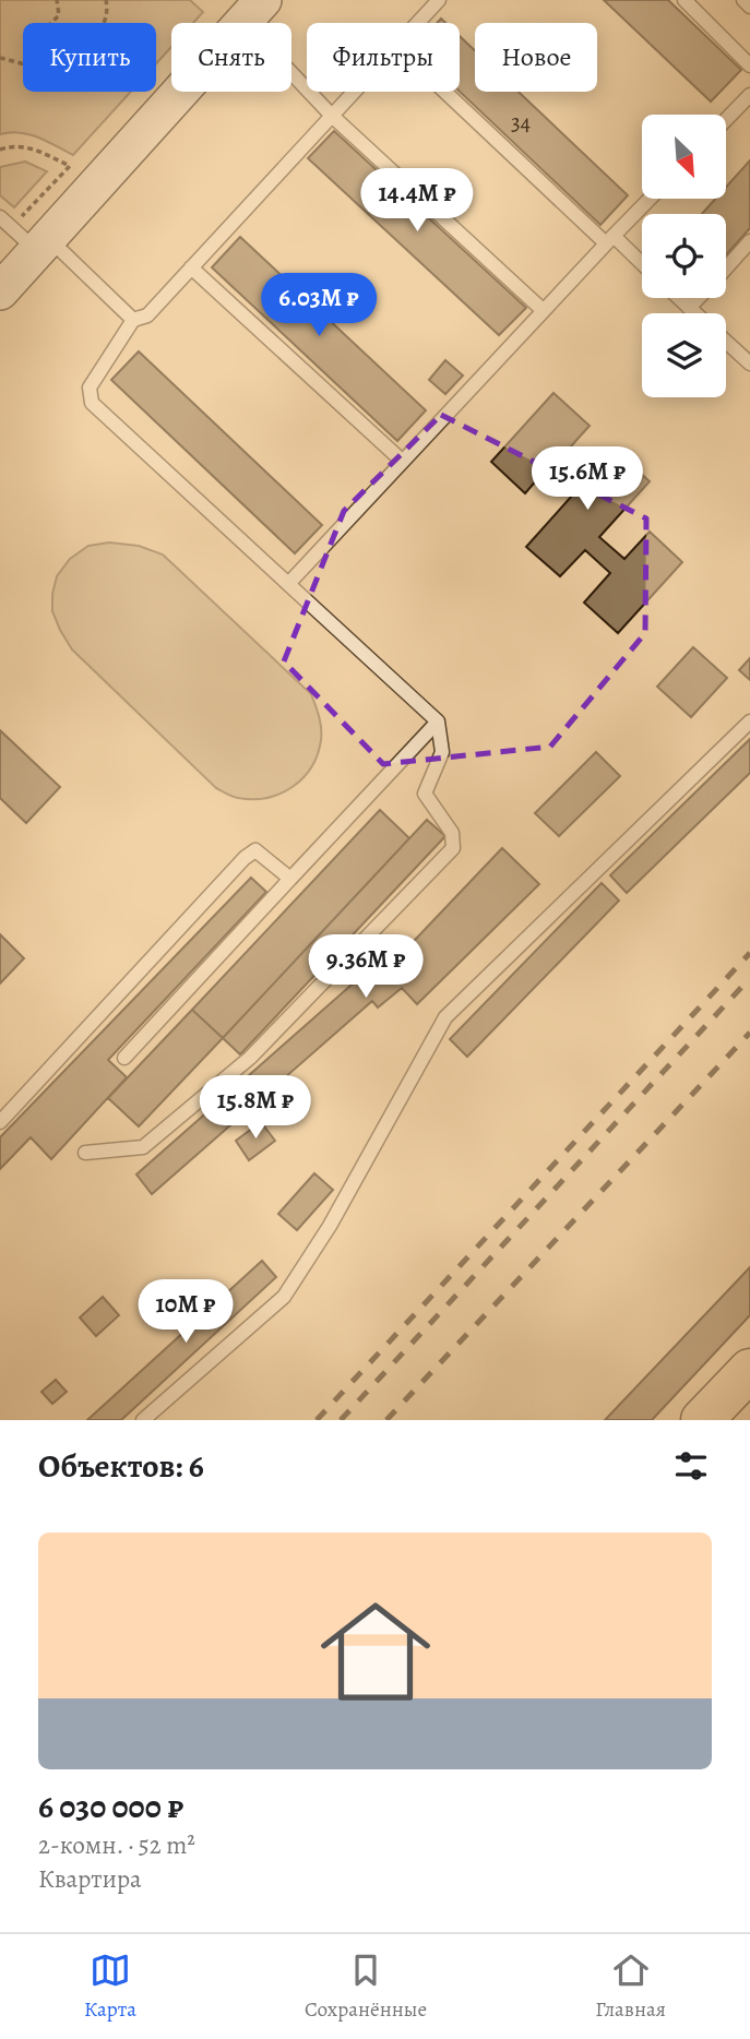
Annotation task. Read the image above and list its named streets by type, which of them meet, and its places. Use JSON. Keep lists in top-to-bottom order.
{
  "house_numbers": ["34"],
  "north": "bottom right",
  "page": {
    "chip": [
      "Купить",
      "Снять",
      "Фильтры",
      "Новое"
    ],
    "price": [
      "14.4M ₽",
      "6.03M ₽",
      "15.6M ₽",
      "9.36M ₽",
      "15.8M ₽",
      "10M ₽"
    ],
    "heading": "Объектов: 6",
    "list": [
      {
        "name": "6 030 000 ₽",
        "note": "2-комн. · 52 m² · Квартира"
      }
    ],
    "tabs": ["Карта", "Сохранённые", "Главная"]
  }
}
